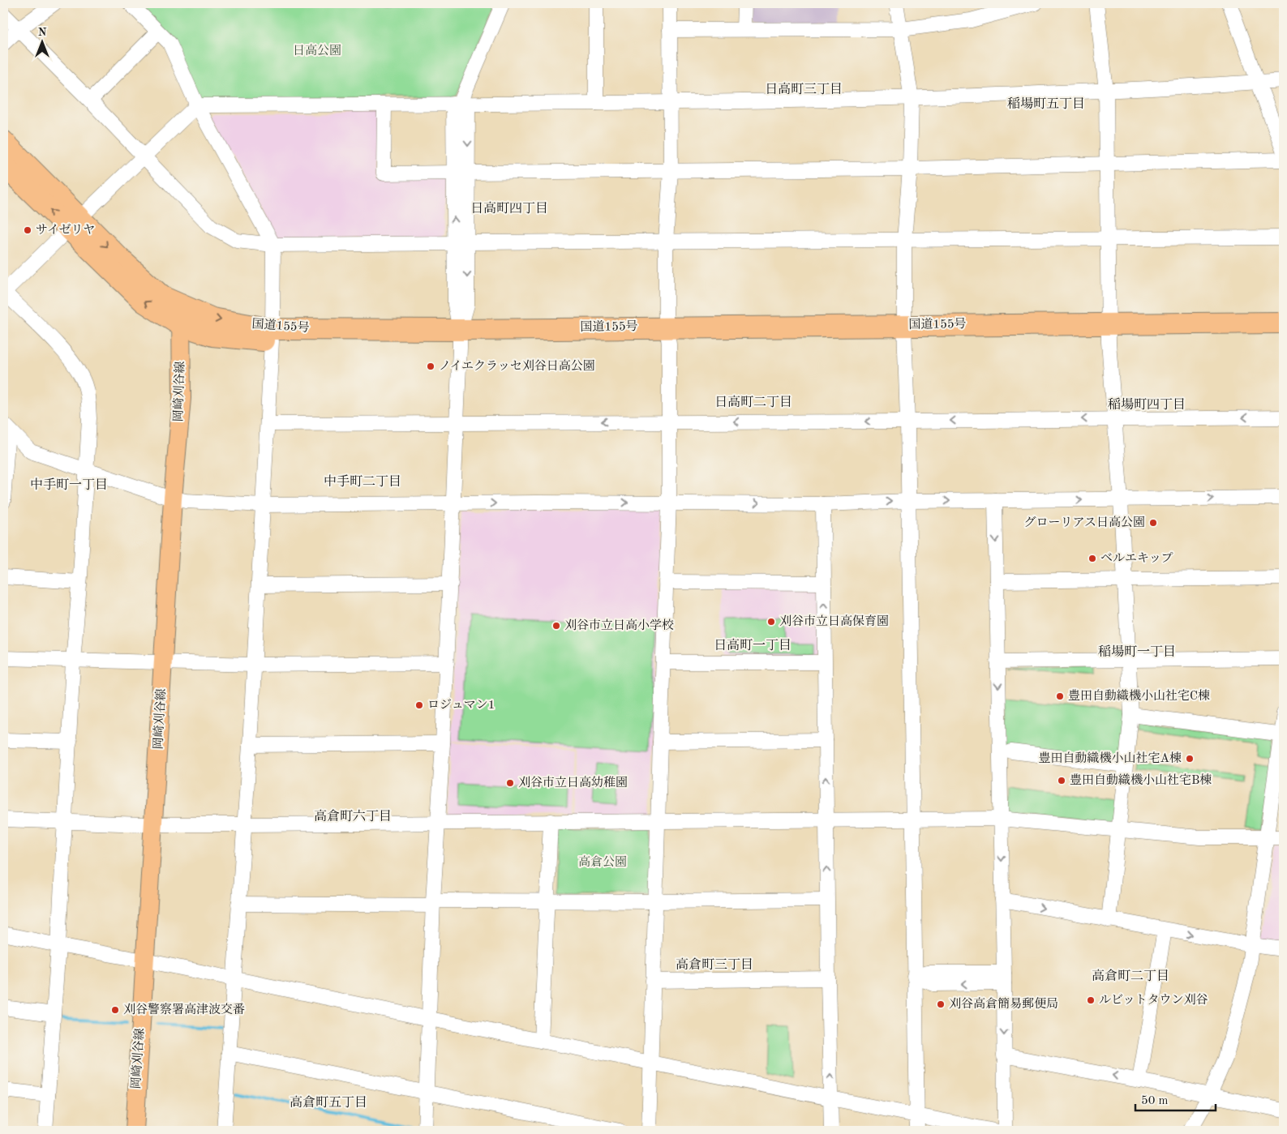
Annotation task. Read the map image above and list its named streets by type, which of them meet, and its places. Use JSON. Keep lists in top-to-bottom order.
{
  "streets": {
    "highway": ["国道155号"],
    "main road": ["岡崎刈谷線"]
  },
  "crossings": [
    ["国道155号", "岡崎刈谷線"]
  ],
  "districts": [
    "日高町三丁目",
    "稲場町五丁目",
    "日高町四丁目",
    "日高町二丁目",
    "稲場町四丁目",
    "中手町二丁目",
    "中手町一丁目",
    "日高町一丁目",
    "稲場町一丁目",
    "高倉町六丁目",
    "高倉町三丁目",
    "高倉町二丁目",
    "高倉町五丁目"
  ],
  "parks": ["日高公園", "高倉公園"],
  "places": [
    "サイゼリヤ",
    "ノイエクラッセ刈谷日高公園",
    "グローリアス日高公園",
    "ベルエキップ",
    "刈谷市立日高保育園",
    "刈谷市立日高小学校",
    "豊田自動織機小山社宅C棟",
    "ロジュマン1",
    "豊田自動織機小山社宅A棟",
    "豊田自動織機小山社宅B棟",
    "刈谷市立日高幼稚園",
    "ルビットタウン刈谷",
    "刈谷高倉簡易郵便局",
    "刈谷警察署高津波交番"
  ],
  "scale_bar": "50 m",
  "north": "top"
}
